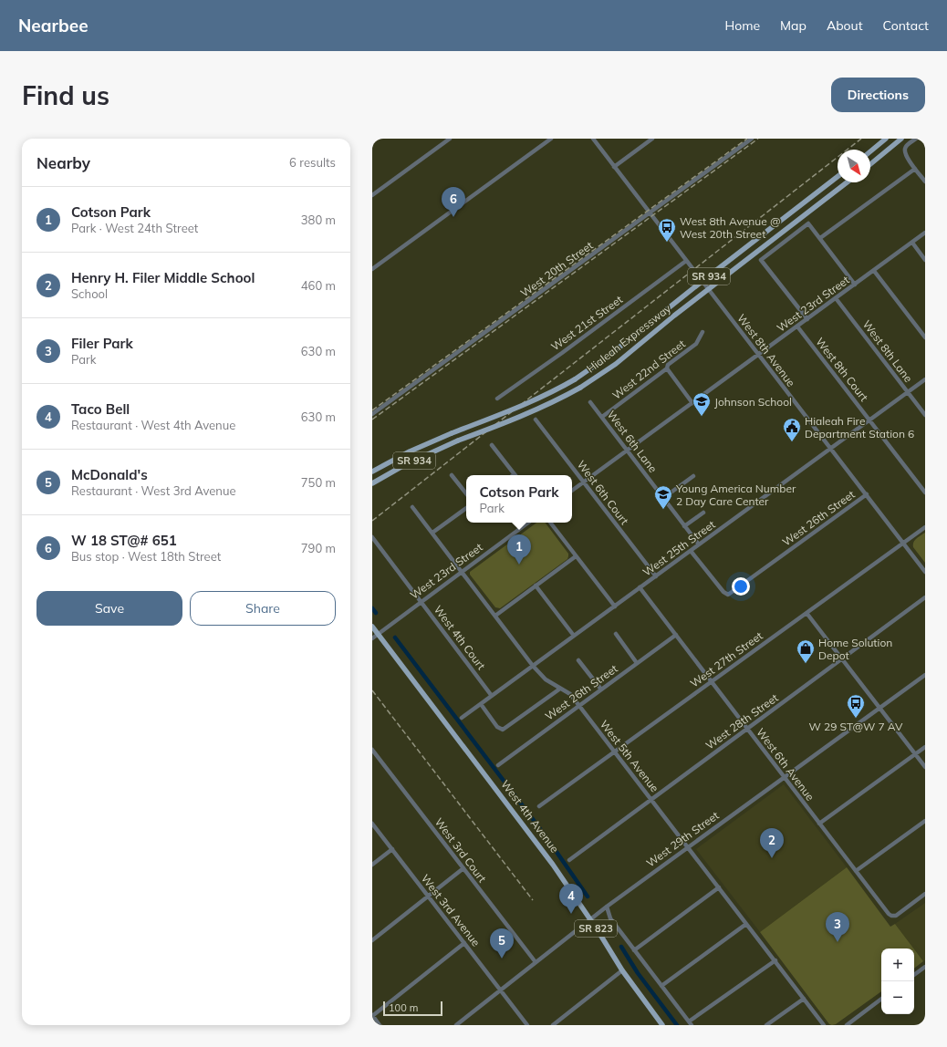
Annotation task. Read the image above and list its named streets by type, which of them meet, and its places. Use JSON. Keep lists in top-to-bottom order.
{
  "streets": {
    "main road": [
      "SR 934",
      "Hialeah Expressway",
      "West 4th Avenue",
      "SR 823"
    ],
    "street": [
      "West 20th Street",
      "West 23rd Street",
      "West 21st Street",
      "West 8th Avenue",
      "West 8th Lane",
      "West 22nd Street",
      "West 8th Court",
      "West 6th Lane",
      "West 6th Court",
      "West 26th Street",
      "West 25th Street",
      "West 4th Court",
      "West 27th Street",
      "West 28th Street",
      "West 5th Avenue",
      "West 6th Avenue",
      "West 29th Street",
      "West 3rd Court",
      "West 3rd Avenue"
    ]
  },
  "crossings": [
    ["West 20th Street", "West 8th Avenue"],
    ["West 23rd Street", "West 8th Avenue"],
    ["West 23rd Street", "West 8th Lane"],
    ["West 23rd Street", "West 8th Court"],
    ["West 23rd Street", "West 6th Lane"],
    ["West 23rd Street", "West 6th Court"],
    ["West 23rd Street", "West 4th Court"],
    ["West 23rd Street", "West 5th Avenue"],
    ["West 23rd Street", "West 4th Avenue"],
    ["West 21st Street", "West 8th Avenue"],
    ["Hialeah Expressway", "West 8th Avenue"],
    ["West 8th Avenue", "West 26th Street"],
    ["West 8th Avenue", "West 25th Street"],
    ["West 8th Avenue", "West 27th Street"],
    ["West 8th Lane", "West 25th Street"],
    ["West 22nd Street", "West 6th Lane"],
    ["West 8th Court", "West 25th Street"],
    ["West 6th Lane", "West 25th Street"],
    ["West 6th Court", "West 25th Street"],
    ["West 26th Street", "West 25th Street"],
    ["West 26th Street", "West 5th Avenue"],
    ["West 26th Street", "West 6th Avenue"],
    ["West 25th Street", "West 4th Court"],
    ["West 25th Street", "West 5th Avenue"],
    ["West 25th Street", "West 6th Avenue"],
    ["West 27th Street", "West 5th Avenue"],
    ["West 27th Street", "West 6th Avenue"],
    ["West 28th Street", "West 5th Avenue"],
    ["West 28th Street", "West 6th Avenue"],
    ["West 5th Avenue", "West 29th Street"],
    ["West 6th Avenue", "West 29th Street"],
    ["West 4th Avenue", "West 29th Street"],
    ["West 29th Street", "West 3rd Court"],
    ["West 29th Street", "West 3rd Avenue"]
  ],
  "places": {
    "bus stop": ["West 8th Avenue @ West 20th Street", "W 29 ST@W 7 AV"],
    "school or university": ["Johnson School", "Young America Number 2 Day Care Center"],
    "public building": ["Hialeah Fire Department Station 6"],
    "shop": ["Home Solution Depot"]
  },
  "scale_bar": "100 m",
  "north": "bottom right",
  "page": {
    "header": "Nearbee",
    "nav": [
      "Home",
      "Map",
      "About",
      "Contact"
    ],
    "buttons": [
      "Directions",
      ["Save", "Share"]
    ],
    "title": "Find us",
    "heading": ["Nearby", "6 results"],
    "list": [
      {
        "mark": "1",
        "name": "Cotson Park",
        "note": "Park · West 24th Street",
        "value": "380 m"
      },
      {
        "mark": "2",
        "name": "Henry H. Filer Middle School",
        "note": "School",
        "value": "460 m"
      },
      {
        "mark": "3",
        "name": "Filer Park",
        "note": "Park",
        "value": "630 m"
      },
      {
        "mark": "4",
        "name": "Taco Bell",
        "note": "Restaurant · West 4th Avenue",
        "value": "630 m"
      },
      {
        "mark": "5",
        "name": "McDonald's",
        "note": "Restaurant · West 3rd Avenue",
        "value": "750 m"
      },
      {
        "mark": "6",
        "name": "W 18 ST@# 651",
        "note": "Bus stop · West 18th Street",
        "value": "790 m"
      }
    ],
    "pins": [
      "6",
      "1",
      "2",
      "4",
      "3",
      "5"
    ],
    "popup": ["Cotson Park", "Park"],
    "map_buttons": ["+", "−"],
    "scale": "100 m"
  }
}
